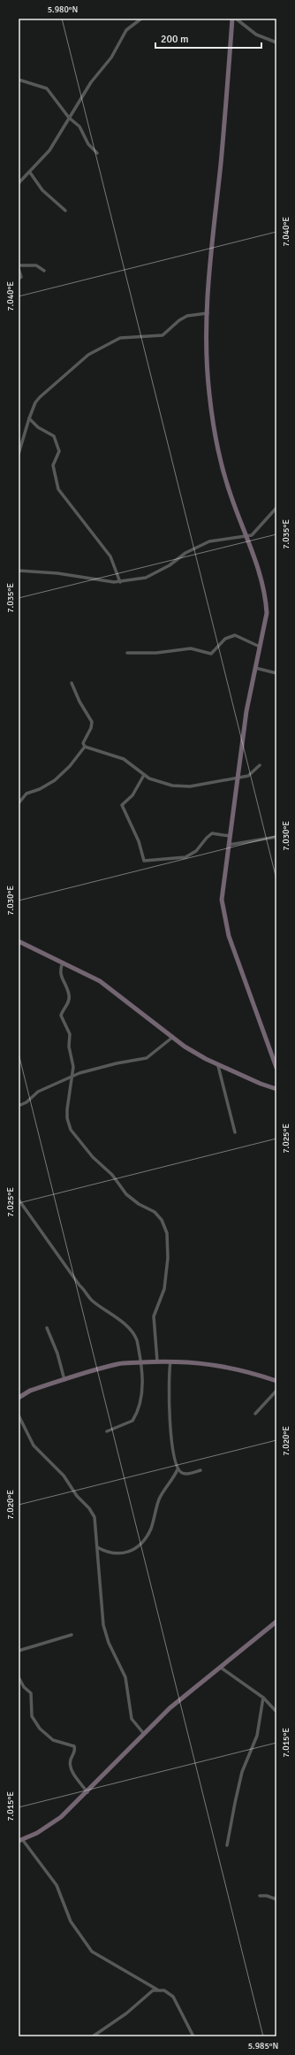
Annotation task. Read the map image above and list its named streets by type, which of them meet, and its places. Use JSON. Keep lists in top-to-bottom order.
{
  "scale_bar": "200 m",
  "coordinates": [
    "5.980°N",
    "7.040°E",
    "7.035°E",
    "7.030°E",
    "7.025°E",
    "7.020°E",
    "7.015°E",
    "5.985°N"
  ]
}
